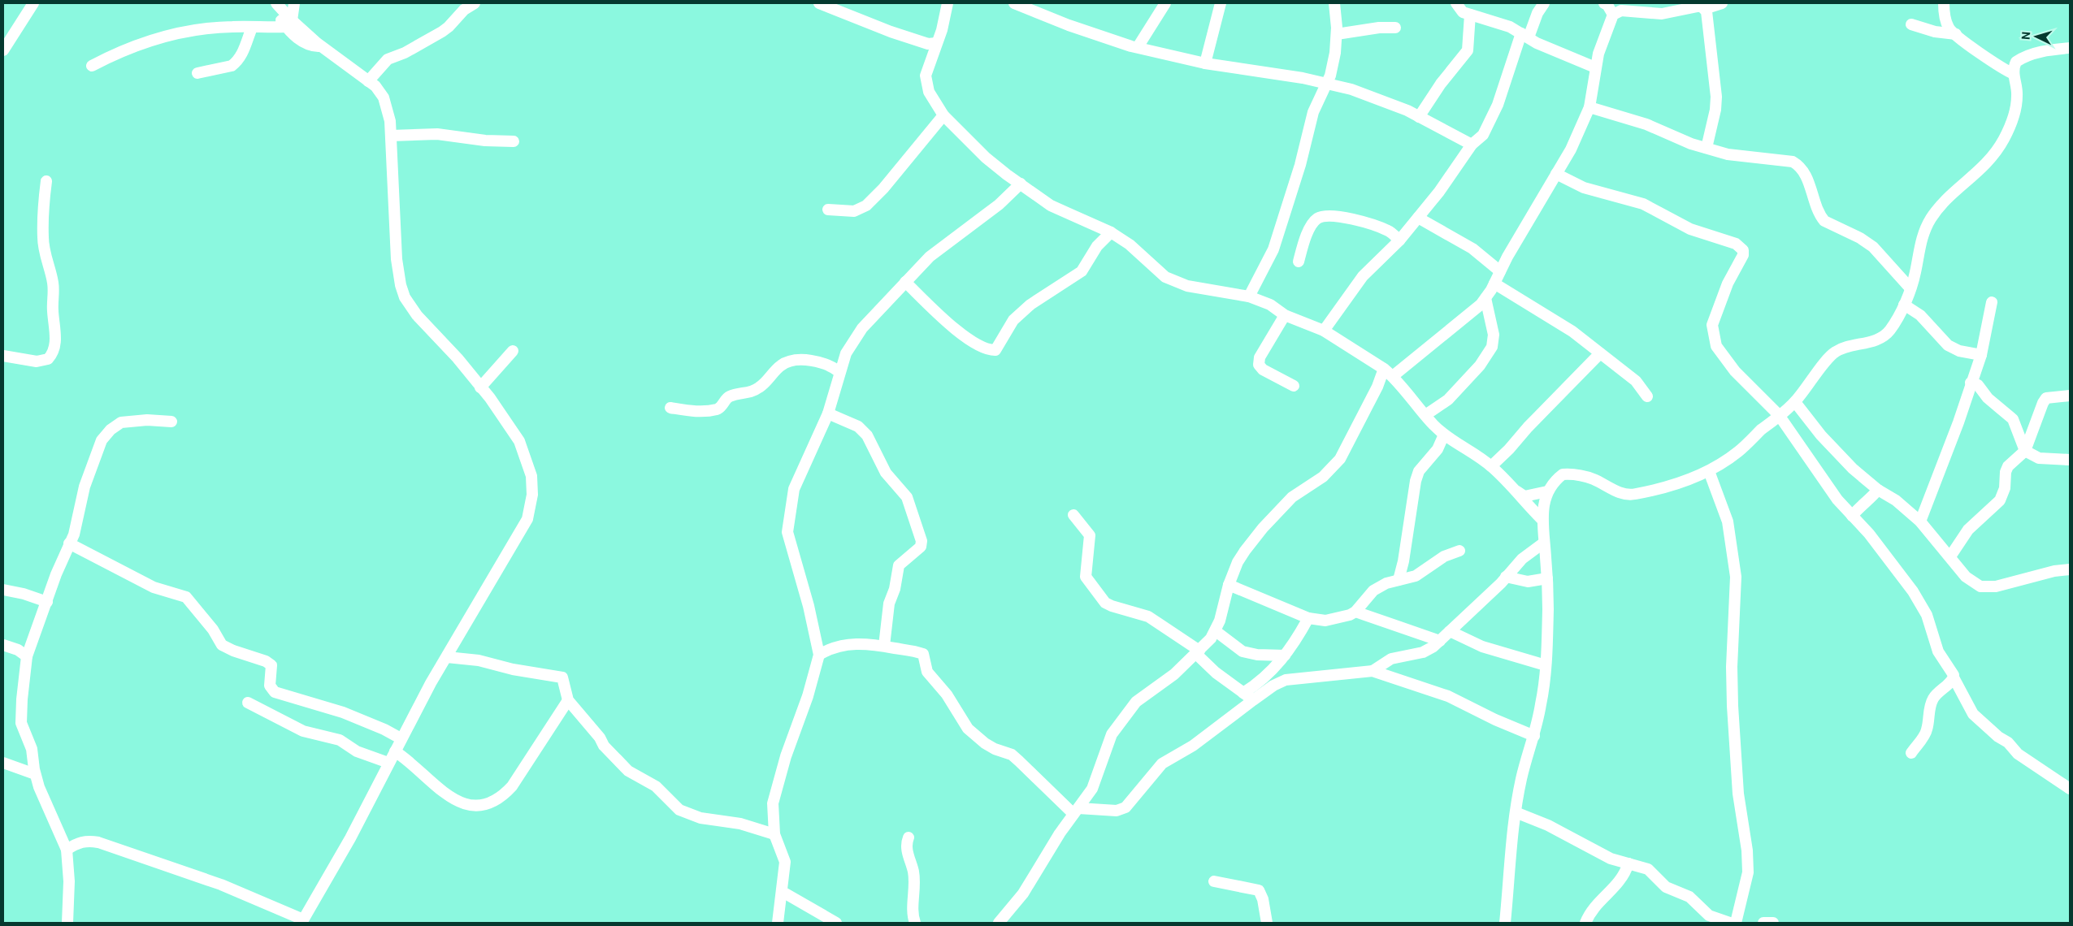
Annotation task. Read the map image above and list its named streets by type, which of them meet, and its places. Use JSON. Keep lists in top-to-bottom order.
{
  "north": "left"
}
